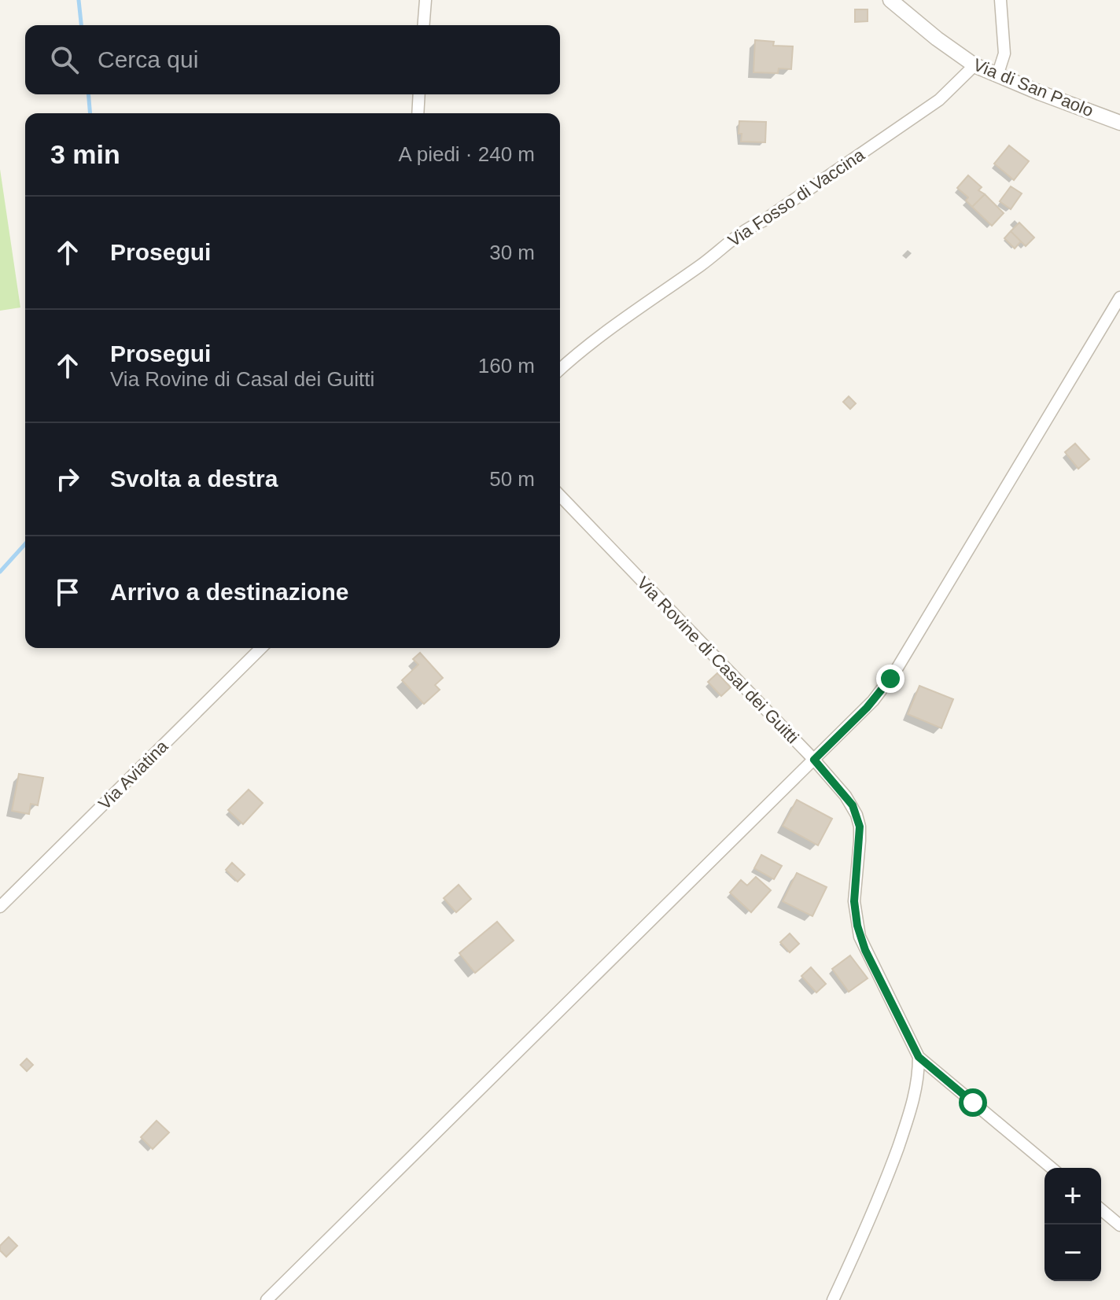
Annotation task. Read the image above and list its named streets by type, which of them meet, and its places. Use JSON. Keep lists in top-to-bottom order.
{
  "streets": {
    "street": [
      "Via di San Paolo",
      "Via Fosso di Vaccina",
      "Via Rovine di Casal dei Guitti",
      "Via Aviatina"
    ]
  },
  "crossings": [
    ["Via di San Paolo", "Via Fosso di Vaccina"]
  ],
  "page": {
    "search": "Cerca qui",
    "heading": ["3 min", "A piedi · 240 m"],
    "list": [
      ["Prosegui", "30 m"],
      ["Prosegui", "Via Rovine di Casal dei Guitti", "160 m"],
      ["Svolta a destra", "50 m"],
      "Arrivo a destinazione"
    ],
    "map_buttons": ["+", "−"]
  }
}
